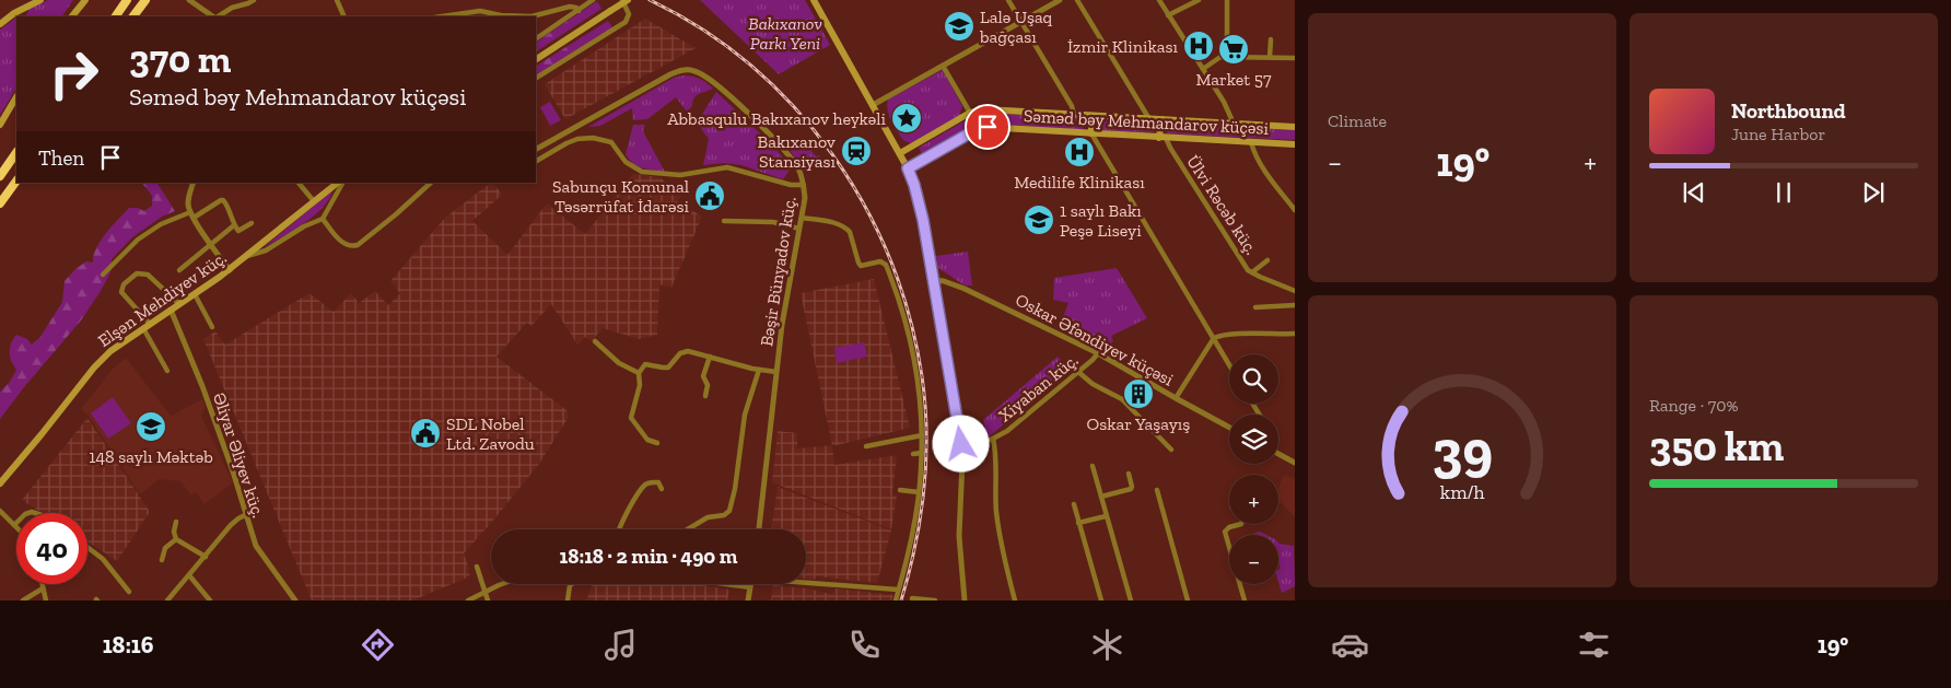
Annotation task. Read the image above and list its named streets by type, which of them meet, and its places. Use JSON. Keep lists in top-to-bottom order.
{
  "streets": {
    "main road": ["Səməd bəy Mehmandarov küçəsi", "Elşən Mehdiyev küç."],
    "street": [
      "Ülvi Rəcəb küç.",
      "Bəşir Bünyadov küç.",
      "Oskar Əfəndiyev küçəsi",
      "Xiyaban küç.",
      "Əliyar Əliyev küç."
    ]
  },
  "crossings": [
    ["Səməd bəy Mehmandarov küçəsi", "Ülvi Rəcəb küç."],
    ["Elşən Mehdiyev küç.", "Əliyar Əliyev küç."],
    ["Oskar Əfəndiyev küçəsi", "Xiyaban küç."]
  ],
  "parks": ["Bakıxanov Parkı Yeni"],
  "places": {
    "school or university": ["Lalə Uşaq bağçası", "1 saylı Bakı Peşə Liseyi", "148 saylı Məktəb"],
    "hospital": ["İzmir Klinikası", "Medilife Klinikası"],
    "supermarket": ["Market 57"],
    "place": ["Abbasqulu Bakıxanov heykəli"],
    "station": ["Bakıxanov Stansiyası"],
    "public building": ["Sabunçu Komunal Təsərrüfat İdarəsi", "SDL Nobel Ltd. Zavodu"],
    "building": ["Oskar Yaşayış"]
  },
  "page": {
    "tile": [
      "Climate",
      ["Range · 70%", "350 km"]
    ],
    "turn": ["370 m", "Səməd bəy Mehmandarov küçəsi"],
    "song": ["Northbound", "June Harbor"],
    "then": "Then",
    "heat": ["−", "19°", "+"],
    "map_buttons": ["+", "−"],
    "limit": "40",
    "trip": "18:18 · 2 min · 490 m",
    "tabs": ["18:16", "19°"],
    "gauge": ["39", "km/h"]
  }
}
